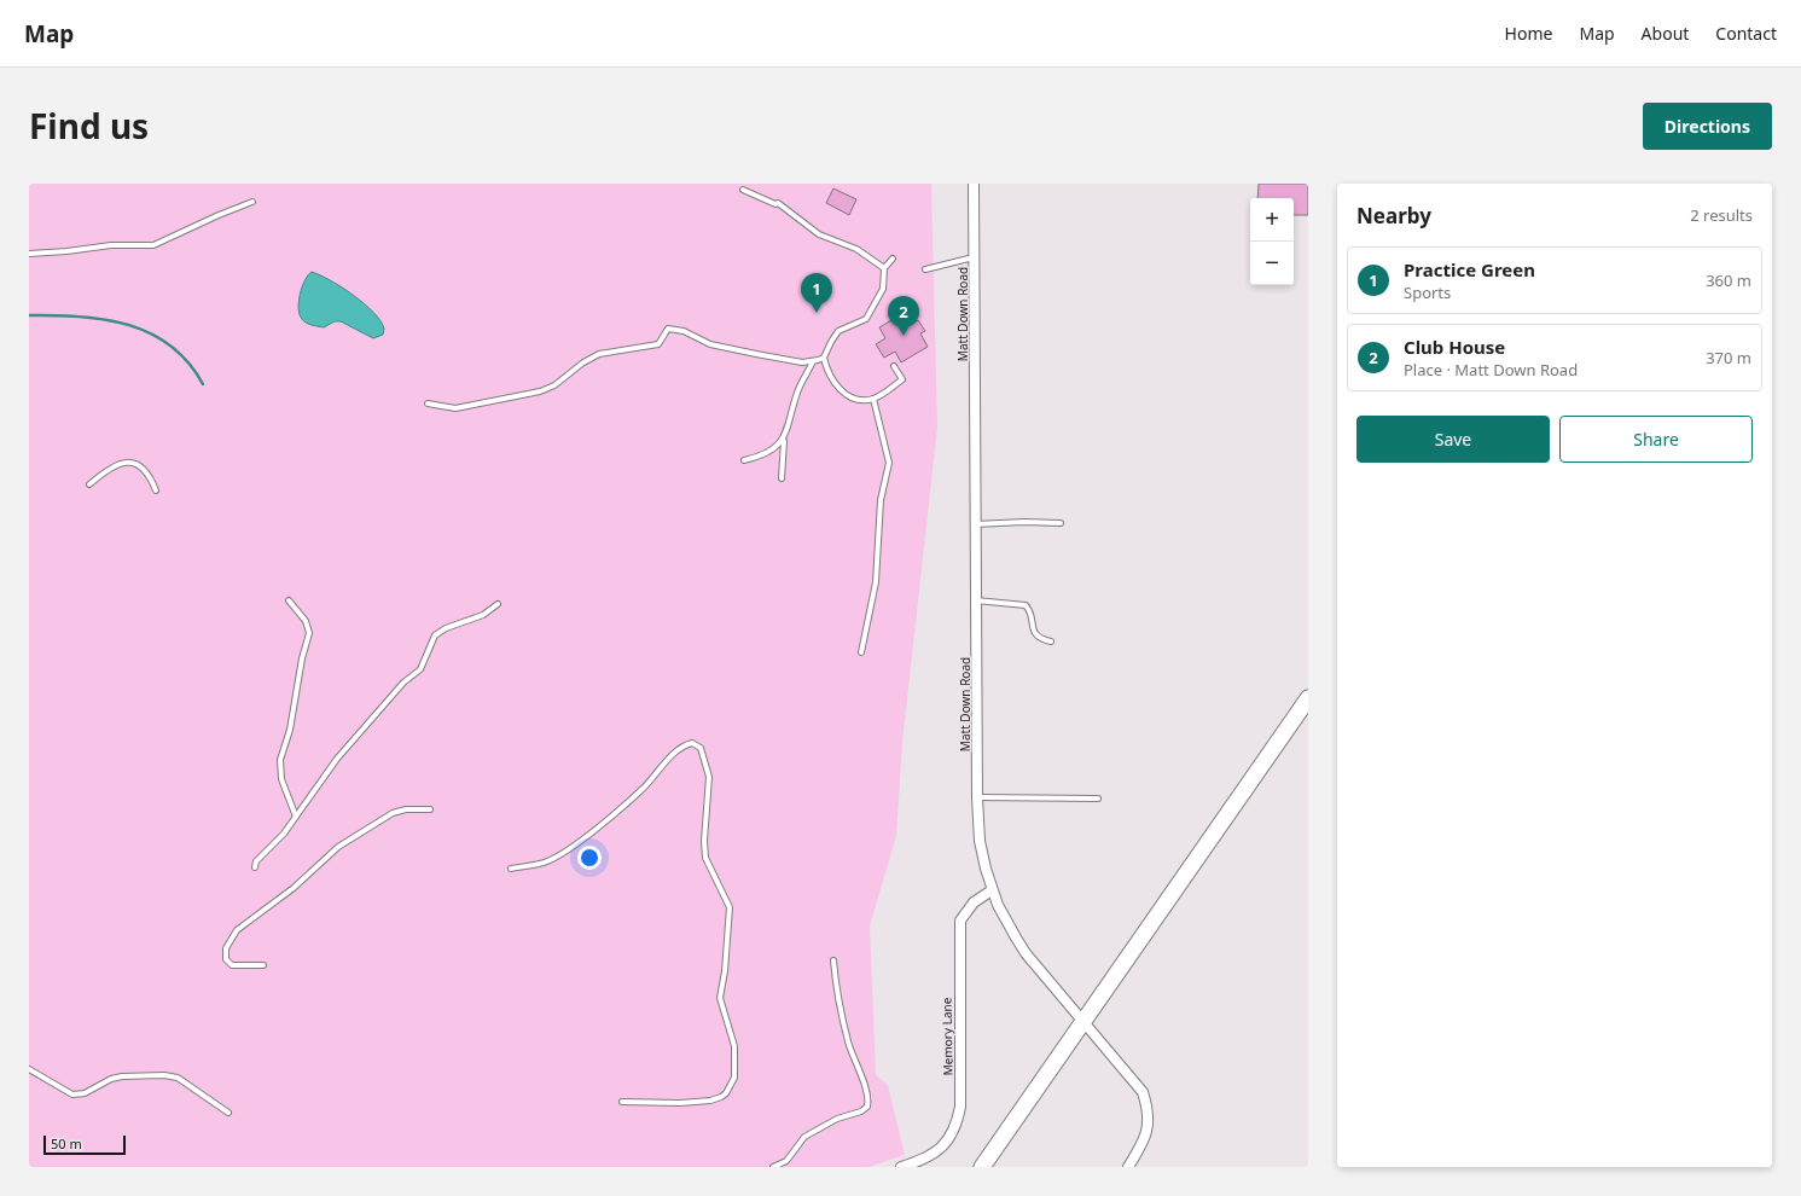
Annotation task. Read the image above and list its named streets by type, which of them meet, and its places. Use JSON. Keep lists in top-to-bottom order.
{
  "streets": {
    "street": ["Matt Down Road", "Memory Lane"]
  },
  "crossings": [
    ["Matt Down Road", "Memory Lane"]
  ],
  "scale_bar": "50 m",
  "page": {
    "header": "Map",
    "nav": [
      "Home",
      "Map",
      "About",
      "Contact"
    ],
    "title": "Find us",
    "buttons": [
      "Directions",
      ["Save", "Share"]
    ],
    "heading": ["Nearby", "2 results"],
    "map_buttons": ["+", "−"],
    "list": [
      {
        "mark": "1",
        "name": "Practice Green",
        "note": "Sports",
        "value": "360 m"
      },
      {
        "mark": "2",
        "name": "Club House",
        "note": "Place · Matt Down Road",
        "value": "370 m"
      }
    ],
    "pins": ["1", "2"],
    "scale": "50 m"
  }
}
